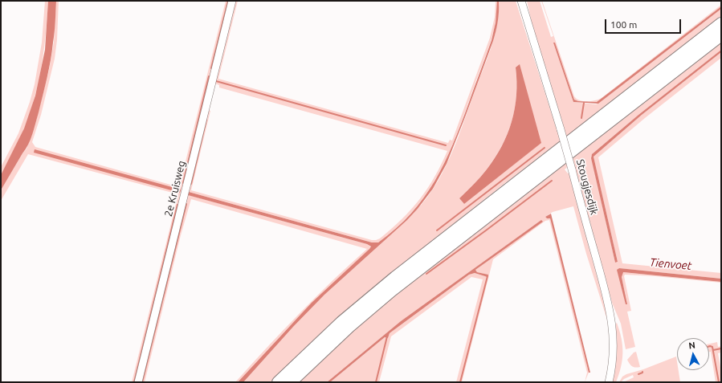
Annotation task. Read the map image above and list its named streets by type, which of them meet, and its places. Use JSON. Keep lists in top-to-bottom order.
{
  "streets": {
    "street": ["Stougjesdijk", "2e Kruisweg"]
  },
  "water": ["Tienvoet"],
  "scale_bar": "100 m",
  "north": "top"
}
